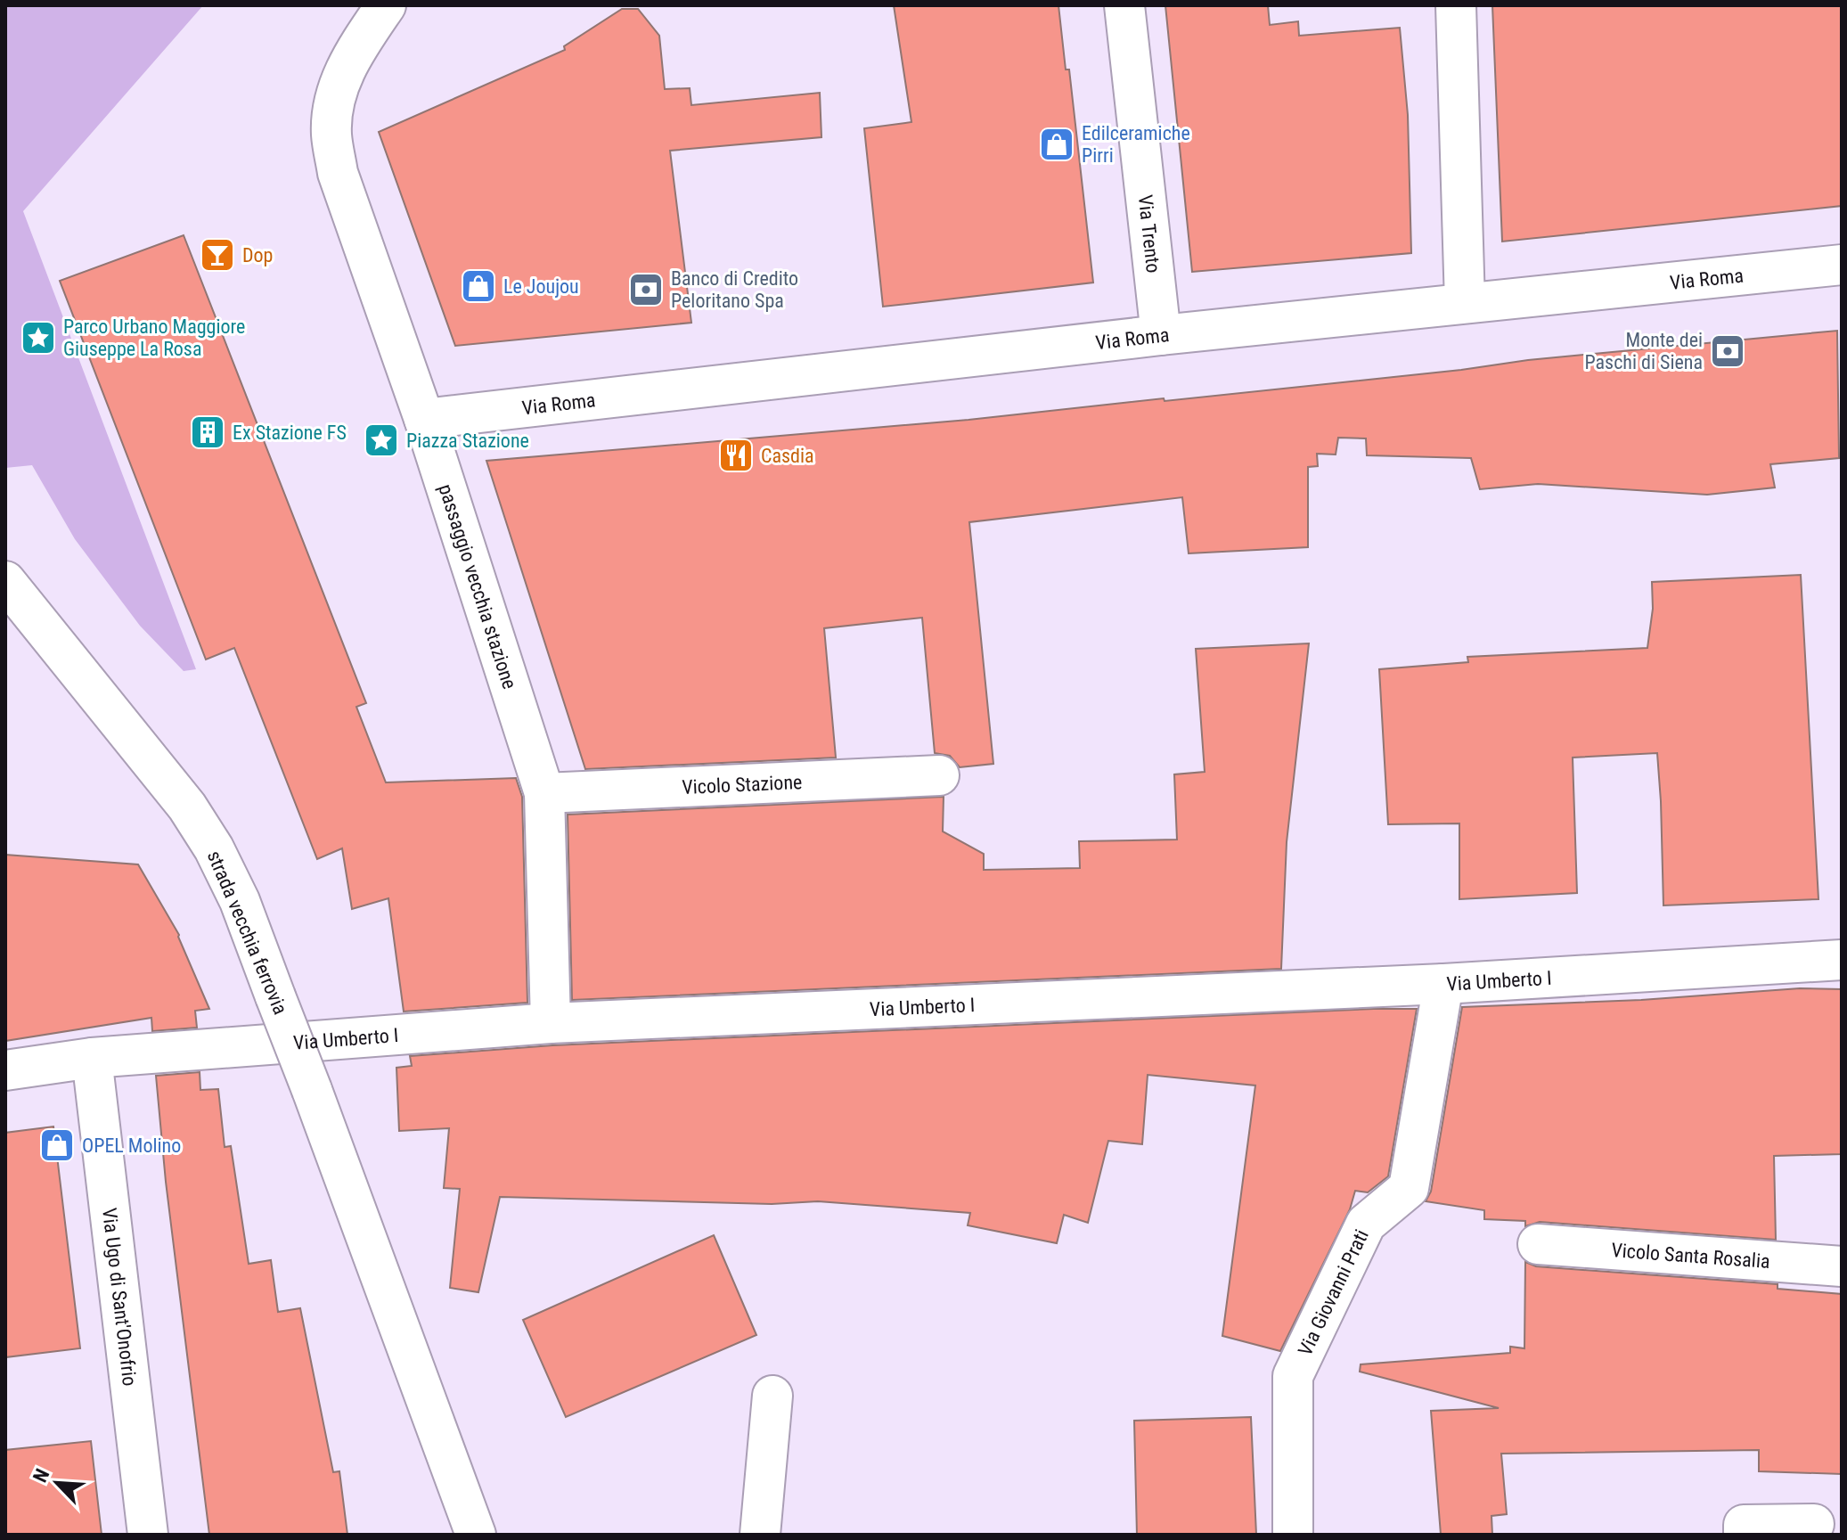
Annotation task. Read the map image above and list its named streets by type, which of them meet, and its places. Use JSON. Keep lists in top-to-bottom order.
{
  "streets": {
    "street": [
      "Via Trento",
      "Via Roma",
      "passaggio vecchia stazione",
      "Vicolo Stazione",
      "strada vecchia ferrovia",
      "Via Umberto I",
      "Vicolo Santa Rosalia",
      "Via Giovanni Prati",
      "Via Ugo di Sant'Onofrio"
    ]
  },
  "crossings": [
    ["Via Trento", "Via Roma"],
    ["Via Roma", "passaggio vecchia stazione"],
    ["passaggio vecchia stazione", "Vicolo Stazione"],
    ["passaggio vecchia stazione", "Via Umberto I"],
    ["Via Umberto I", "Via Giovanni Prati"],
    ["Via Umberto I", "Via Ugo di Sant'Onofrio"]
  ],
  "places": {
    "shop": ["Edilceramiche Pirri", "Le Joujou", "OPEL Molino"],
    "bar": ["Dop"],
    "bank": ["Banco di Credito Peloritano Spa", "Monte dei Paschi di Siena"],
    "place": ["Parco Urbano Maggiore Giuseppe La Rosa", "Piazza Stazione"],
    "building": ["Ex Stazione FS"],
    "restaurant": ["Casdia"]
  },
  "north": "top left"
}
